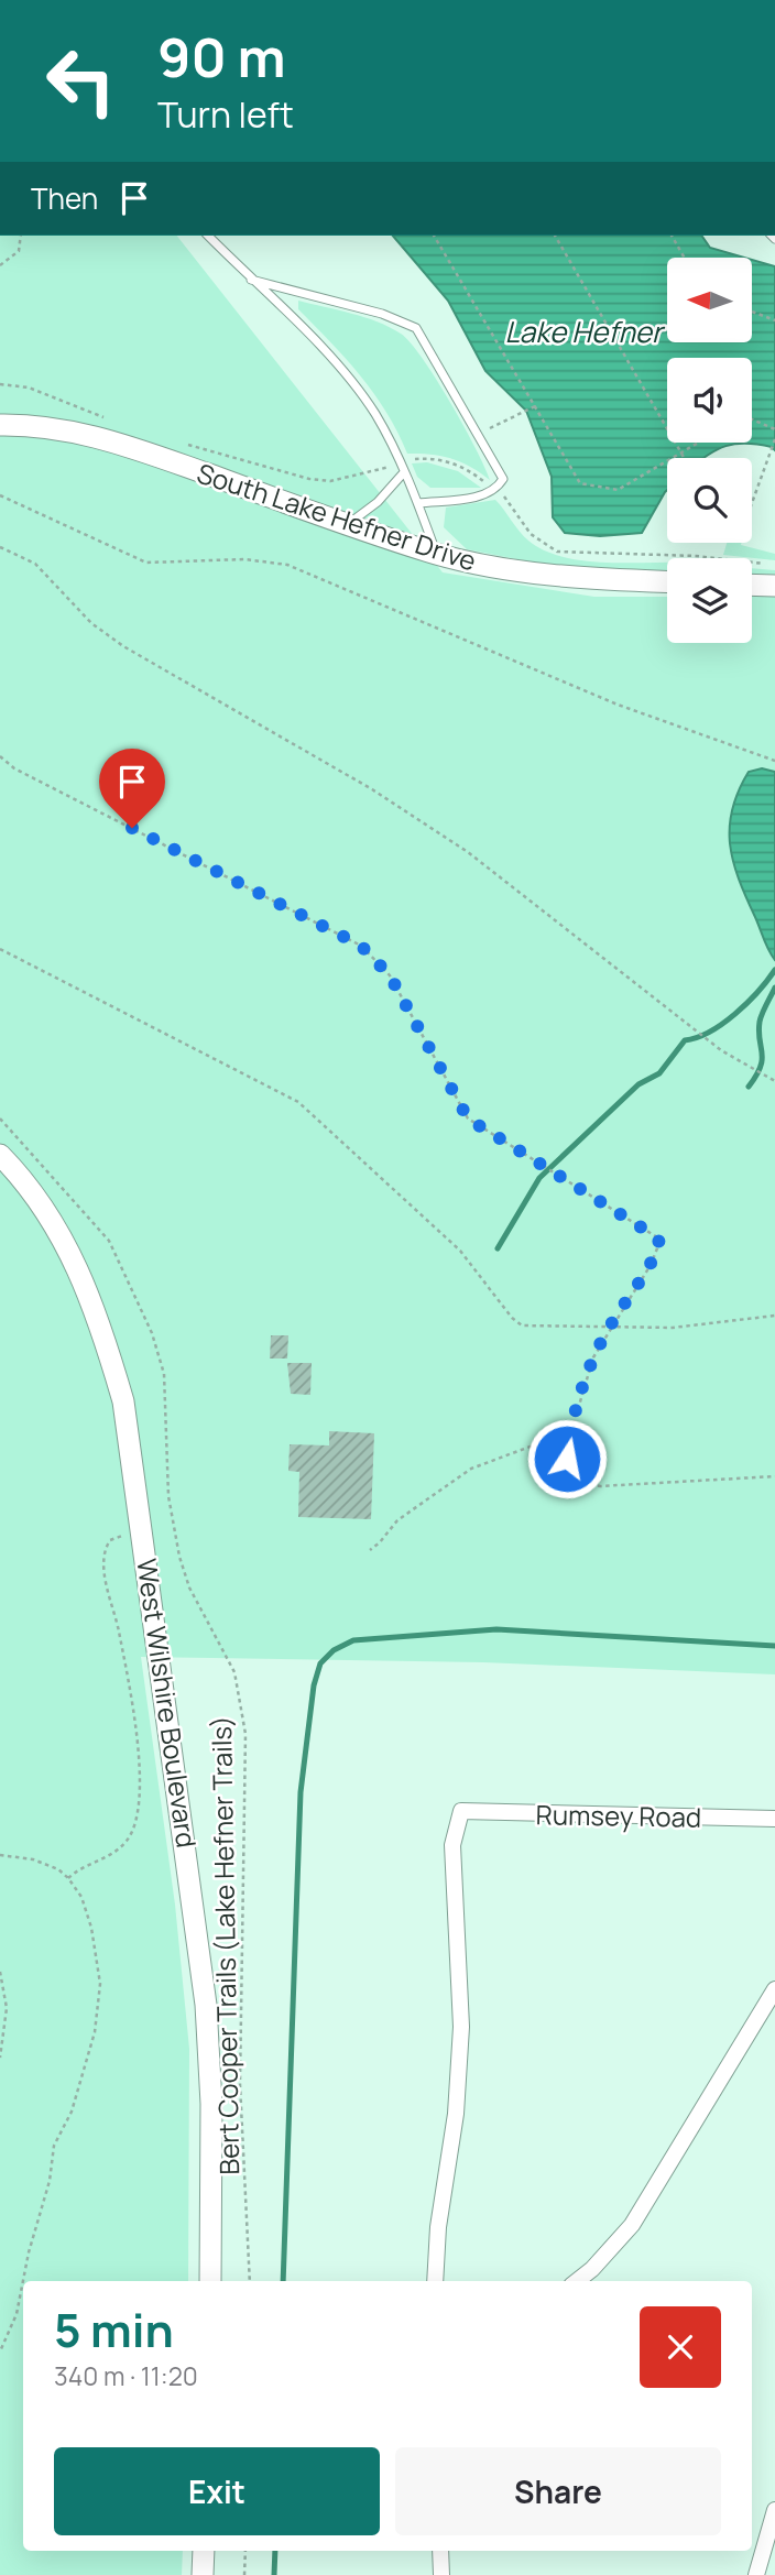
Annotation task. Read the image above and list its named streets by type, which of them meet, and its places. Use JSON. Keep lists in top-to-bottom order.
{
  "streets": {
    "street": ["South Lake Hefner Drive", "West Wilshire Boulevard", "Rumsey Road"],
    "path": ["Bert Cooper Trails (Lake Hefner Trails)"]
  },
  "water": ["Lake Hefner"],
  "north": "left",
  "page": {
    "turn": ["90 m", "Turn left"],
    "then": "Then",
    "heading": ["5 min", "340 m · 11:20"],
    "buttons": ["Exit", "Share"]
  }
}
